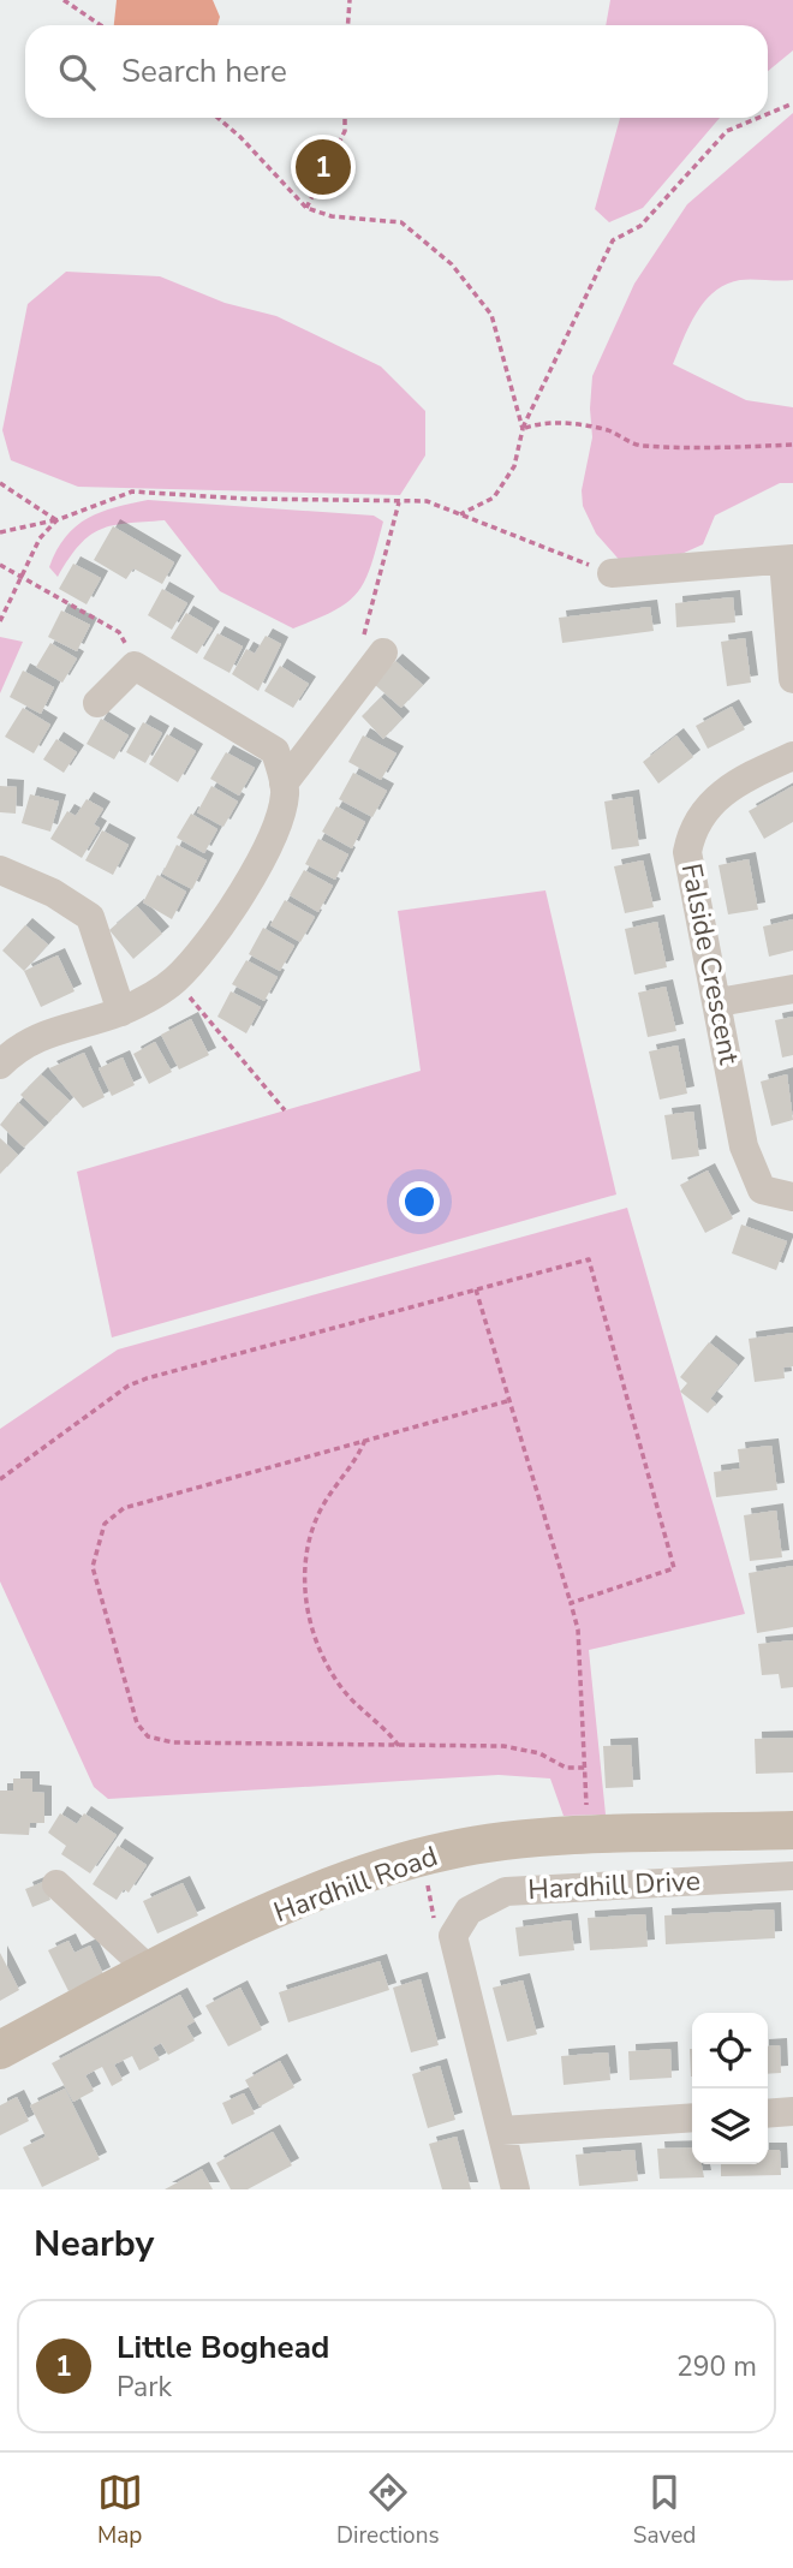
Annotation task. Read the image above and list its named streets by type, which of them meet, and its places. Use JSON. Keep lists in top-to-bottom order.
{
  "streets": {
    "main road": ["Hardhill Road"],
    "street": ["Falside Crescent", "Hardhill Drive"]
  },
  "page": {
    "search": "Search here",
    "pins": "1",
    "heading": "Nearby",
    "list": [
      {
        "mark": "1",
        "name": "Little Boghead",
        "note": "Park",
        "value": "290 m"
      }
    ],
    "nav": ["Map", "Directions", "Saved"]
  }
}
